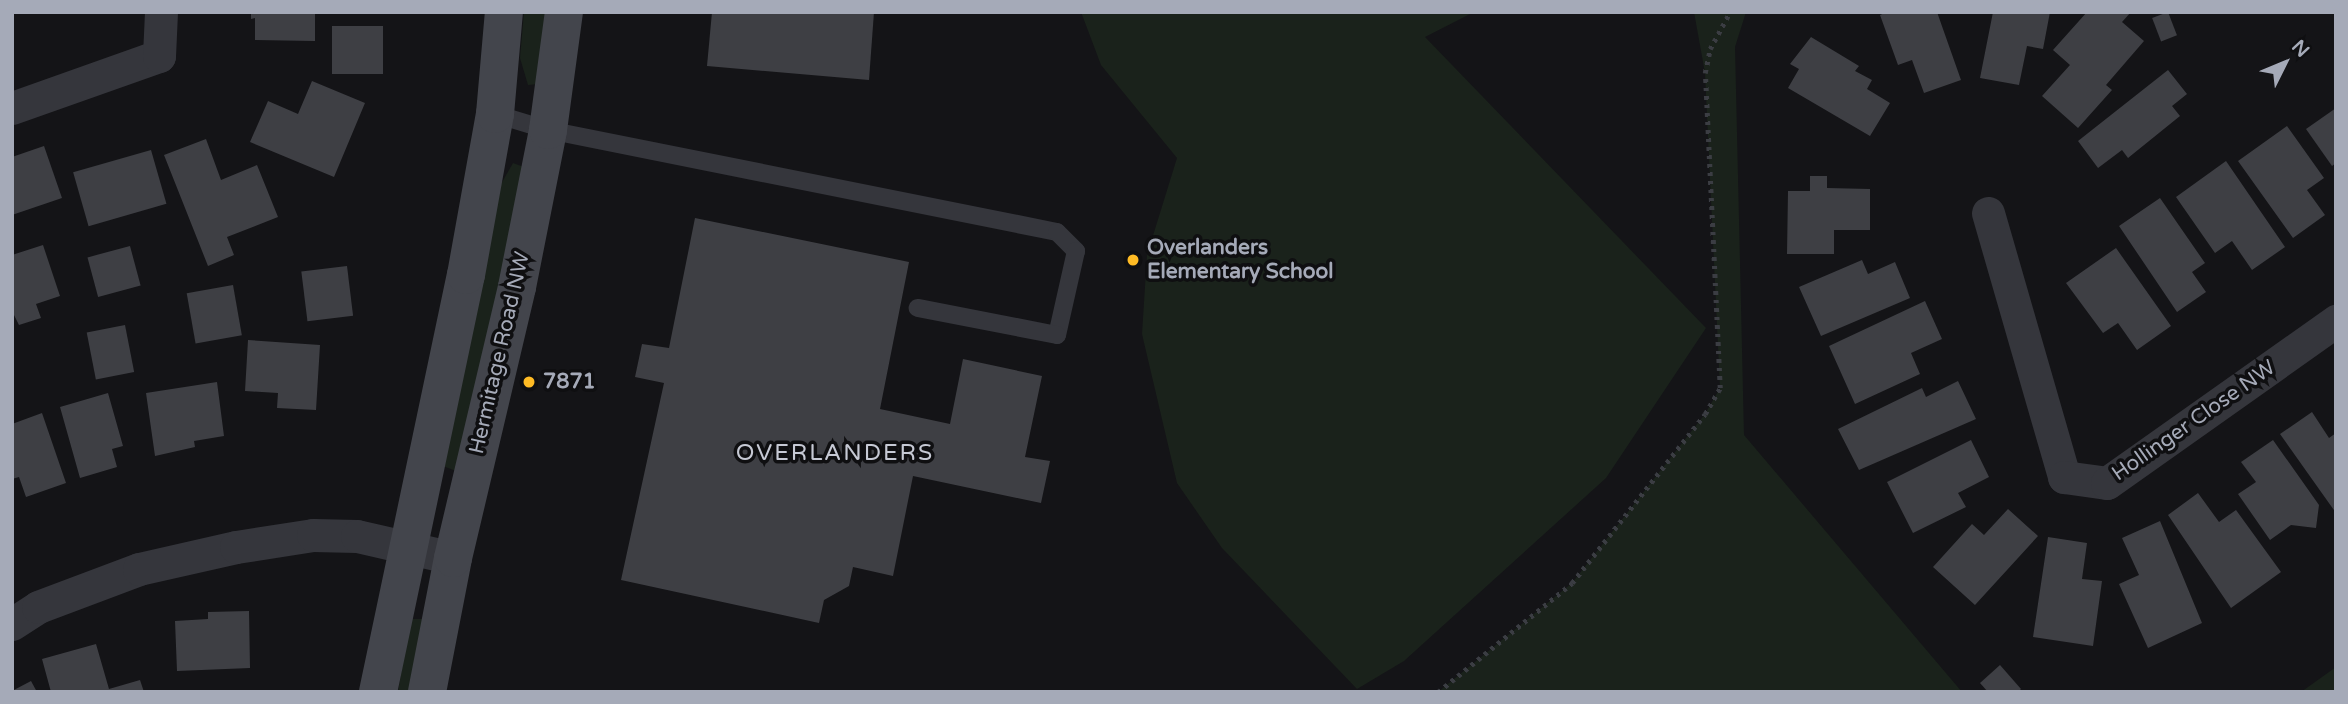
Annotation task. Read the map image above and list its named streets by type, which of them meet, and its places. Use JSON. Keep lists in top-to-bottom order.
{
  "streets": {
    "street": ["Hermitage Road NW", "Hollinger Close NW"]
  },
  "districts": ["OVERLANDERS"],
  "places": ["Overlanders Elementary School", "7871"],
  "north": "top right"
}
